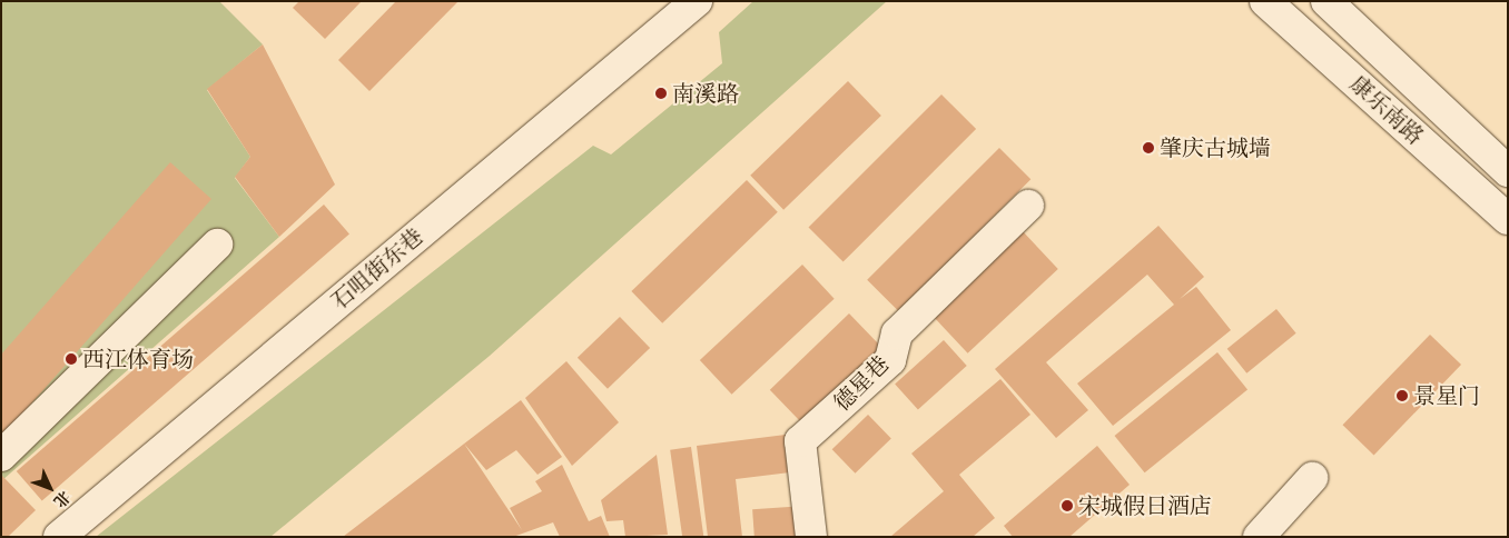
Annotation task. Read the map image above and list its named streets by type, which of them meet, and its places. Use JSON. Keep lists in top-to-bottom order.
{
  "streets": {
    "street": ["康乐南路", "石咀街东巷", "德星巷"]
  },
  "places": [
    "南溪路",
    "肇庆古城墙",
    "西江体育场",
    "景星门",
    "宋城假日酒店"
  ],
  "north": "bottom right"
}
